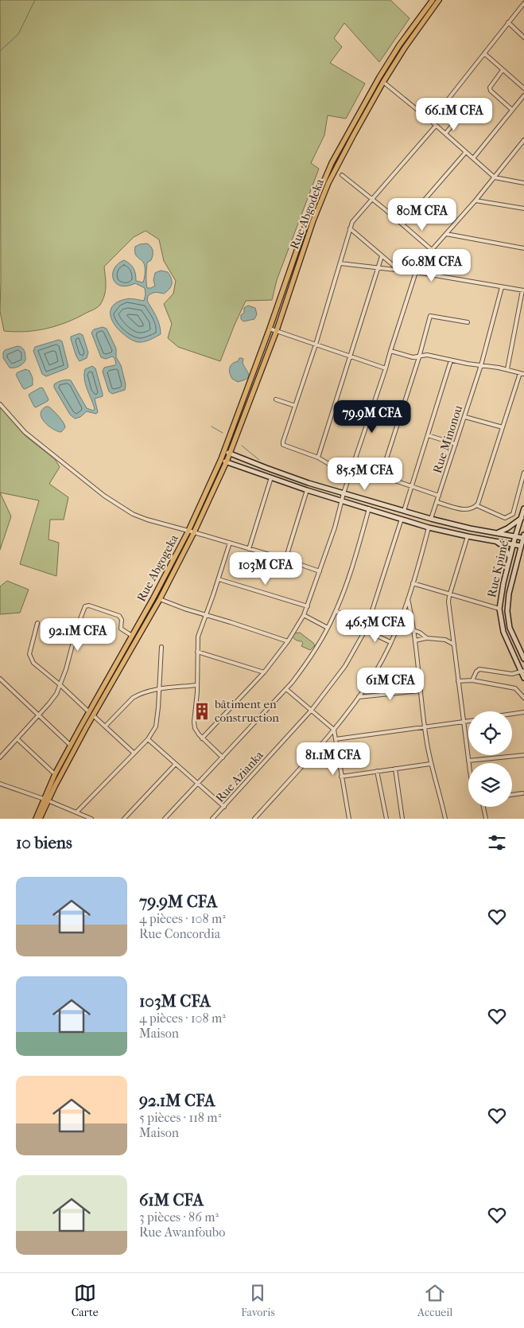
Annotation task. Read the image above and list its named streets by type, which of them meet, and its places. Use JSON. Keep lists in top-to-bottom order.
{
  "streets": {
    "main road": ["Rue Abgodeka", "Rue Abgogeka", "Rue Kpimé"],
    "street": ["Rue Minonou", "Rue Azianka"]
  },
  "crossings": [
    ["Rue Abgodeka", "Rue Abgogeka"]
  ],
  "places": {
    "building": ["bâtiment en construction"]
  },
  "page": {
    "price": [
      "66.1M CFA",
      "80M CFA",
      "60.8M CFA",
      "79.9M CFA",
      "85.5M CFA",
      "103M CFA",
      "46.5M CFA",
      "92.1M CFA",
      "61M CFA",
      "81.1M CFA"
    ],
    "heading": "10 biens",
    "list": [
      {
        "name": "79.9M CFA",
        "note": "4 pièces · 108 m² · Rue Concordia"
      },
      {
        "name": "103M CFA",
        "note": "4 pièces · 108 m² · Maison"
      },
      {
        "name": "92.1M CFA",
        "note": "5 pièces · 118 m² · Maison"
      },
      {
        "name": "61M CFA",
        "note": "3 pièces · 86 m² · Rue Awanfoubo"
      }
    ],
    "tabs": ["Carte", "Favoris", "Accueil"]
  }
}
